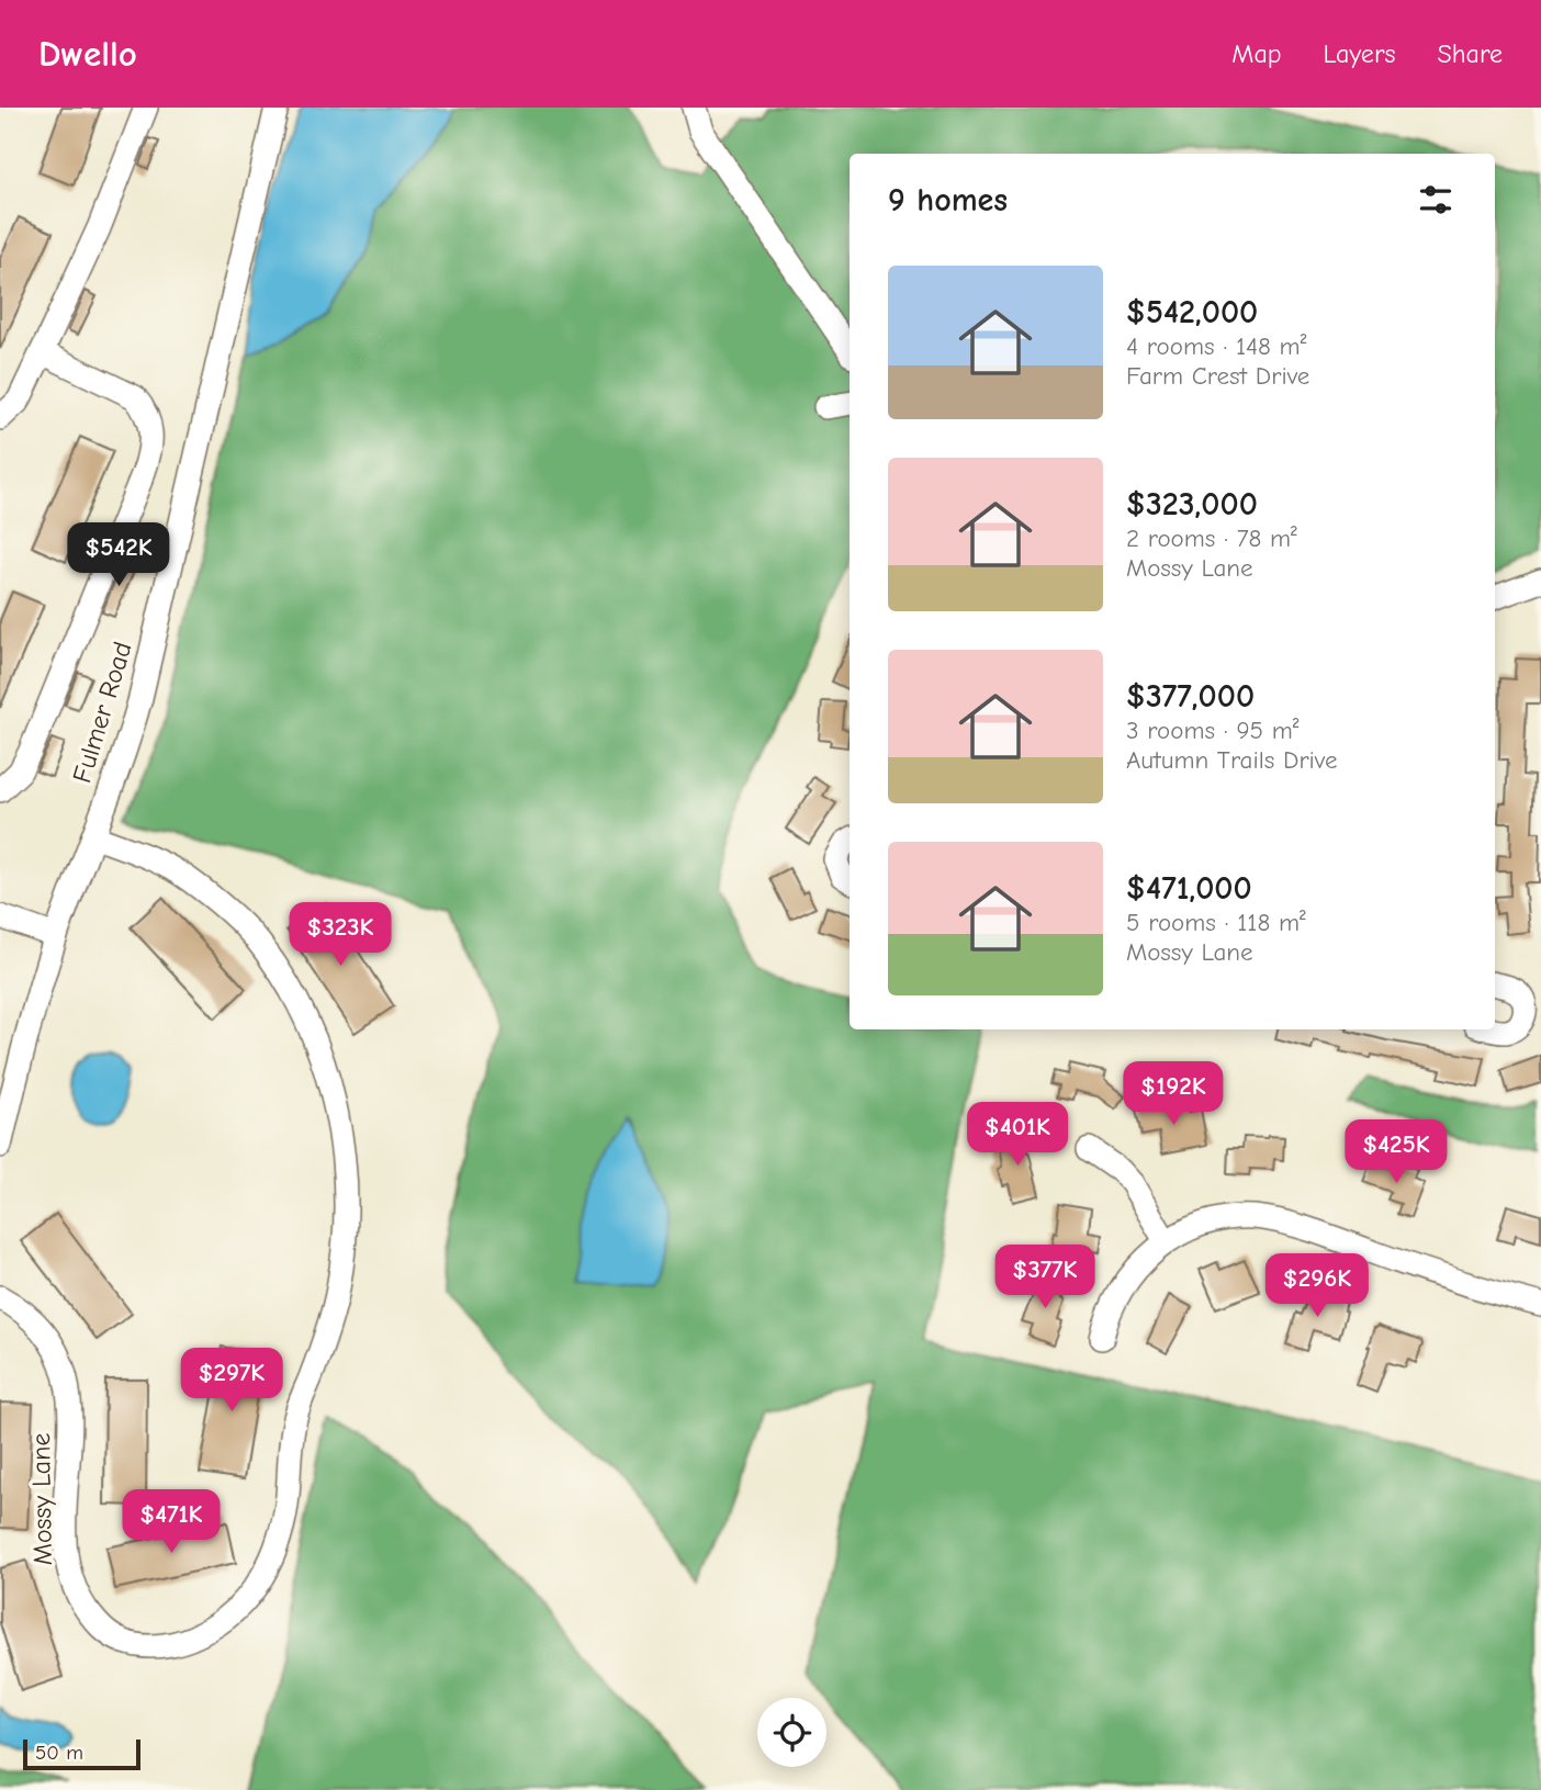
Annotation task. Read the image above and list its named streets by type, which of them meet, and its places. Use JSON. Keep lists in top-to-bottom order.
{
  "streets": {
    "street": ["Fulmer Road", "Mossy Lane"]
  },
  "crossings": [
    ["Fulmer Road", "Mossy Lane"]
  ],
  "scale_bar": "50 m",
  "page": {
    "header": "Dwello",
    "nav": ["Map", "Layers", "Share"],
    "heading": "9 homes",
    "list": [
      {
        "name": "$542,000",
        "note": "4 rooms · 148 m² · Farm Crest Drive"
      },
      {
        "name": "$323,000",
        "note": "2 rooms · 78 m² · Mossy Lane"
      },
      {
        "name": "$377,000",
        "note": "3 rooms · 95 m² · Autumn Trails Drive"
      },
      {
        "name": "$471,000",
        "note": "5 rooms · 118 m² · Mossy Lane"
      }
    ],
    "price": [
      "$542K",
      "$323K",
      "$192K",
      "$401K",
      "$425K",
      "$377K",
      "$296K",
      "$297K",
      "$471K"
    ],
    "scale": "50 m"
  }
}
